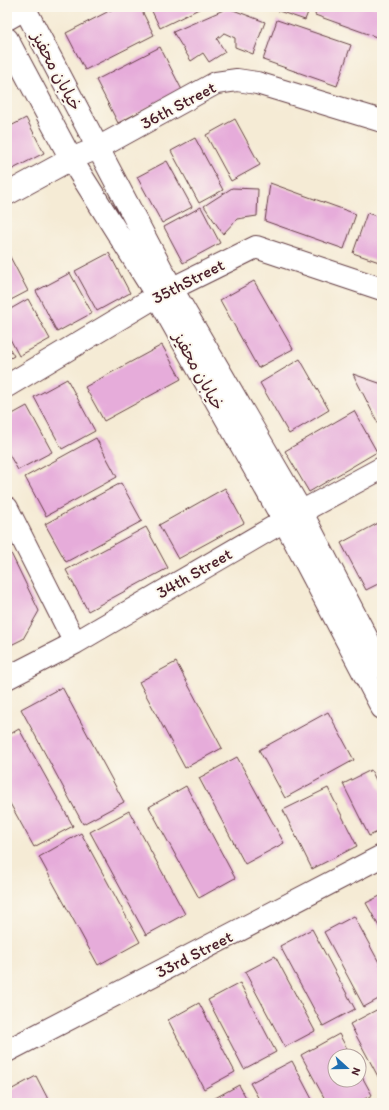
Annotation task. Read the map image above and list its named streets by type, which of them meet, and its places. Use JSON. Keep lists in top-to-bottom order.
{
  "streets": {
    "street": [
      "خیابان محفیز",
      "36th Street",
      "35thStreet",
      "34th Street",
      "33rd Street"
    ]
  },
  "crossings": [
    ["خیابان محفیز", "36th Street"],
    ["خیابان محفیز", "35thStreet"],
    ["خیابان محفیز", "34th Street"]
  ],
  "north": "right"
}
